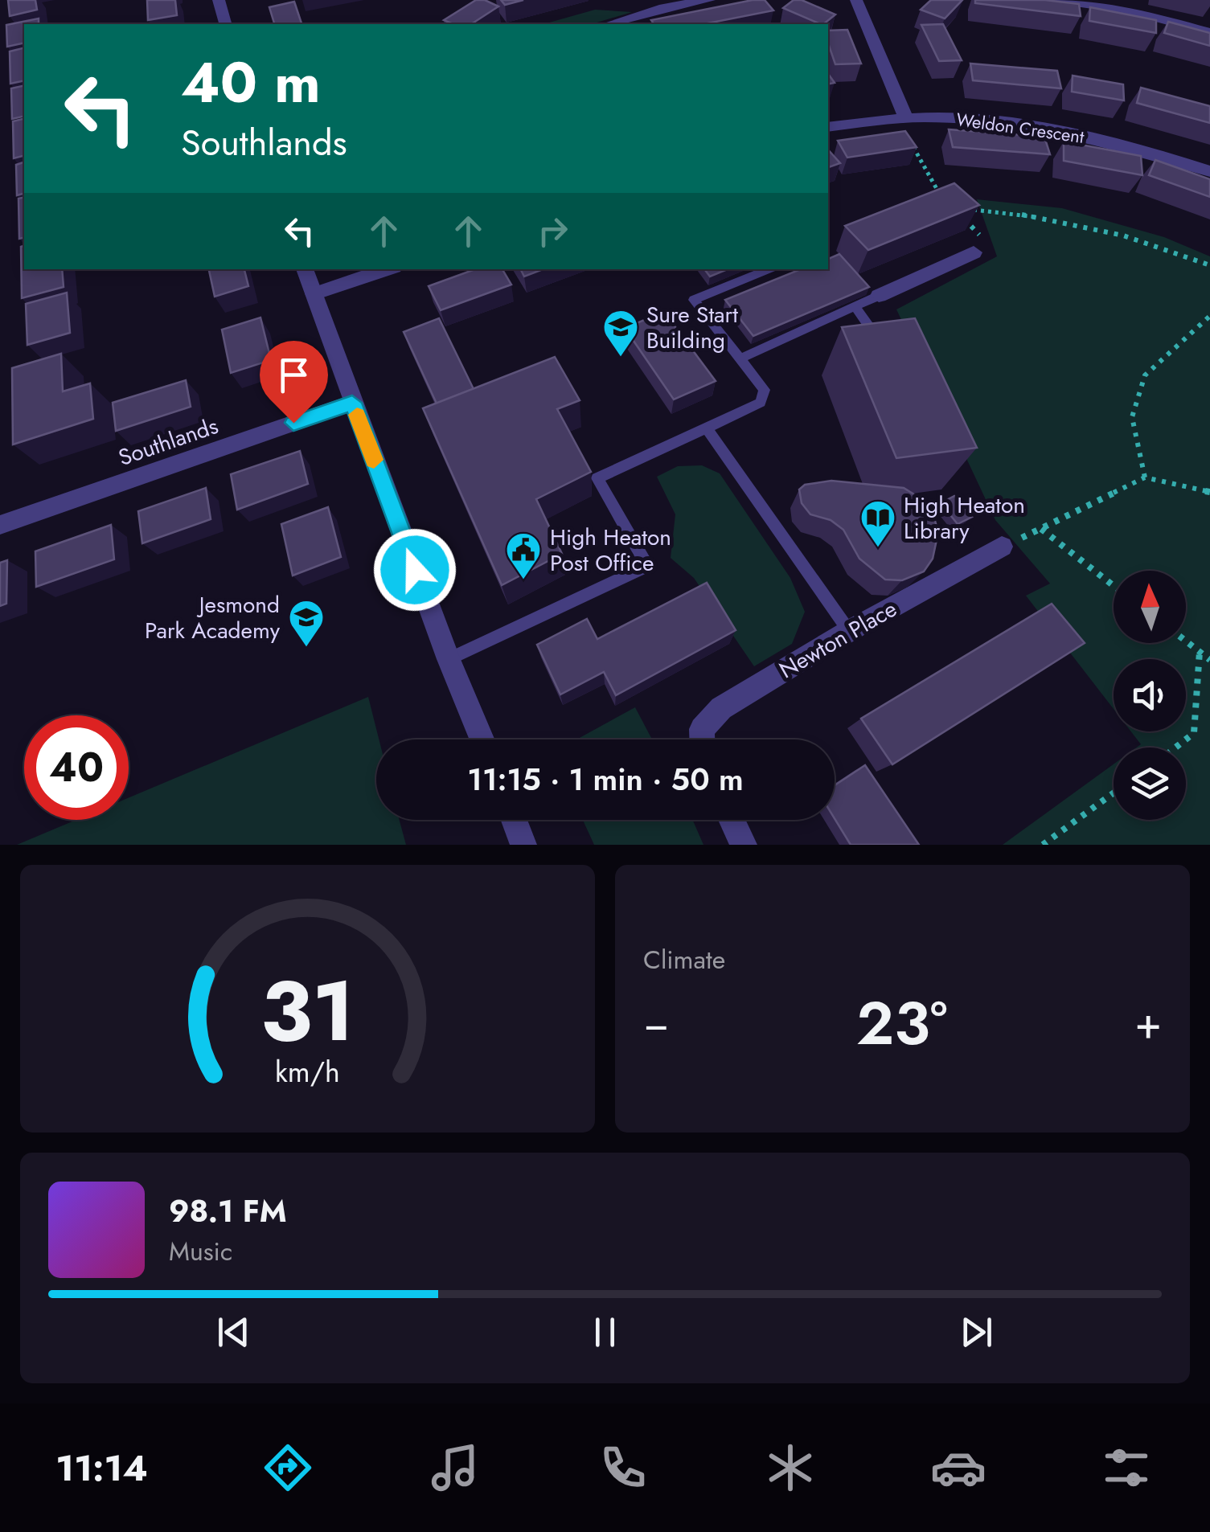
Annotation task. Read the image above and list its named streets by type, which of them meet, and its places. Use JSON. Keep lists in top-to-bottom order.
{
  "streets": {
    "street": ["Weldon Crescent", "Southlands", "Newton Place"]
  },
  "places": {
    "school or university": ["Sure Start Building", "Jesmond Park Academy"],
    "library": ["High Heaton Library"],
    "public building": ["High Heaton Post Office"]
  },
  "north": "top",
  "page": {
    "turn": ["40 m", "Southlands"],
    "limit": "40",
    "trip": "11:15 · 1 min · 50 m",
    "tile": "Climate",
    "heat": ["−", "23°", "+"],
    "song": ["98.1 FM", "Music"],
    "tabs": "11:14",
    "gauge": ["31", "km/h"]
  }
}
